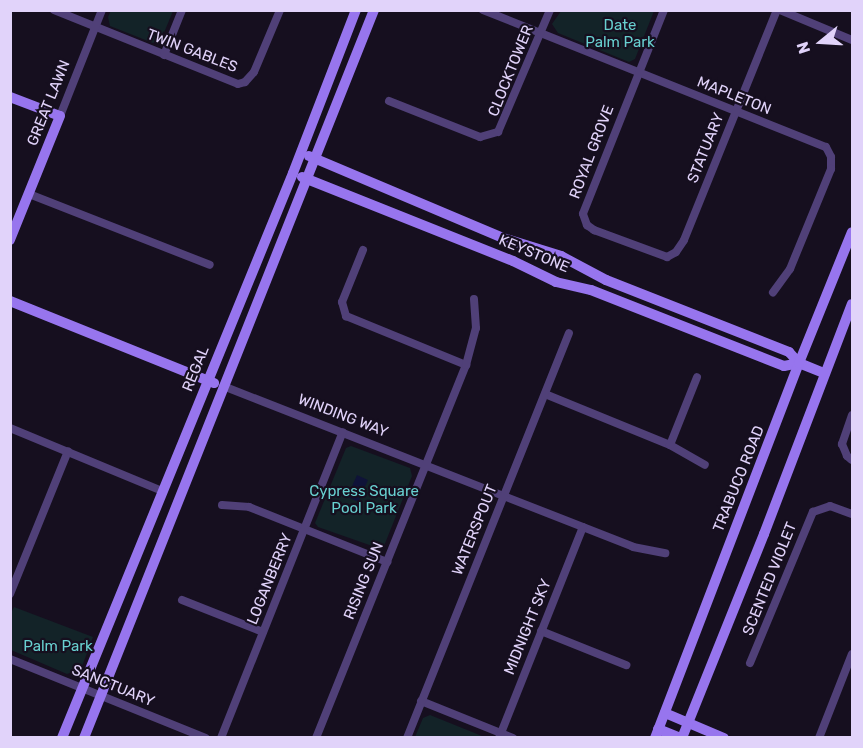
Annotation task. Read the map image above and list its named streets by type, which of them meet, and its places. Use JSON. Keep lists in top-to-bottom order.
{
  "streets": {
    "street": [
      "TWIN GABLES",
      "CLOCKTOWER",
      "MAPLETON",
      "GREAT LAWN",
      "STATUARY",
      "ROYAL GROVE",
      "KEYSTONE",
      "REGAL",
      "WINDING WAY",
      "TRABUCO ROAD",
      "WATERSPOUT",
      "LOGANBERRY",
      "SCENTED VIOLET",
      "RISING SUN",
      "MIDNIGHT SKY",
      "SANCTUARY"
    ]
  },
  "crossings": [
    ["TWIN GABLES", "GREAT LAWN"],
    ["CLOCKTOWER", "MAPLETON"],
    ["MAPLETON", "STATUARY"],
    ["MAPLETON", "ROYAL GROVE"],
    ["STATUARY", "ROYAL GROVE"],
    ["KEYSTONE", "REGAL"],
    ["KEYSTONE", "TRABUCO ROAD"],
    ["REGAL", "WINDING WAY"],
    ["REGAL", "SANCTUARY"],
    ["WINDING WAY", "WATERSPOUT"],
    ["WINDING WAY", "LOGANBERRY"],
    ["WINDING WAY", "RISING SUN"],
    ["WINDING WAY", "MIDNIGHT SKY"]
  ],
  "parks": ["Date Palm Park", "Cypress Square Pool Park", "Palm Park"],
  "north": "left"
}
